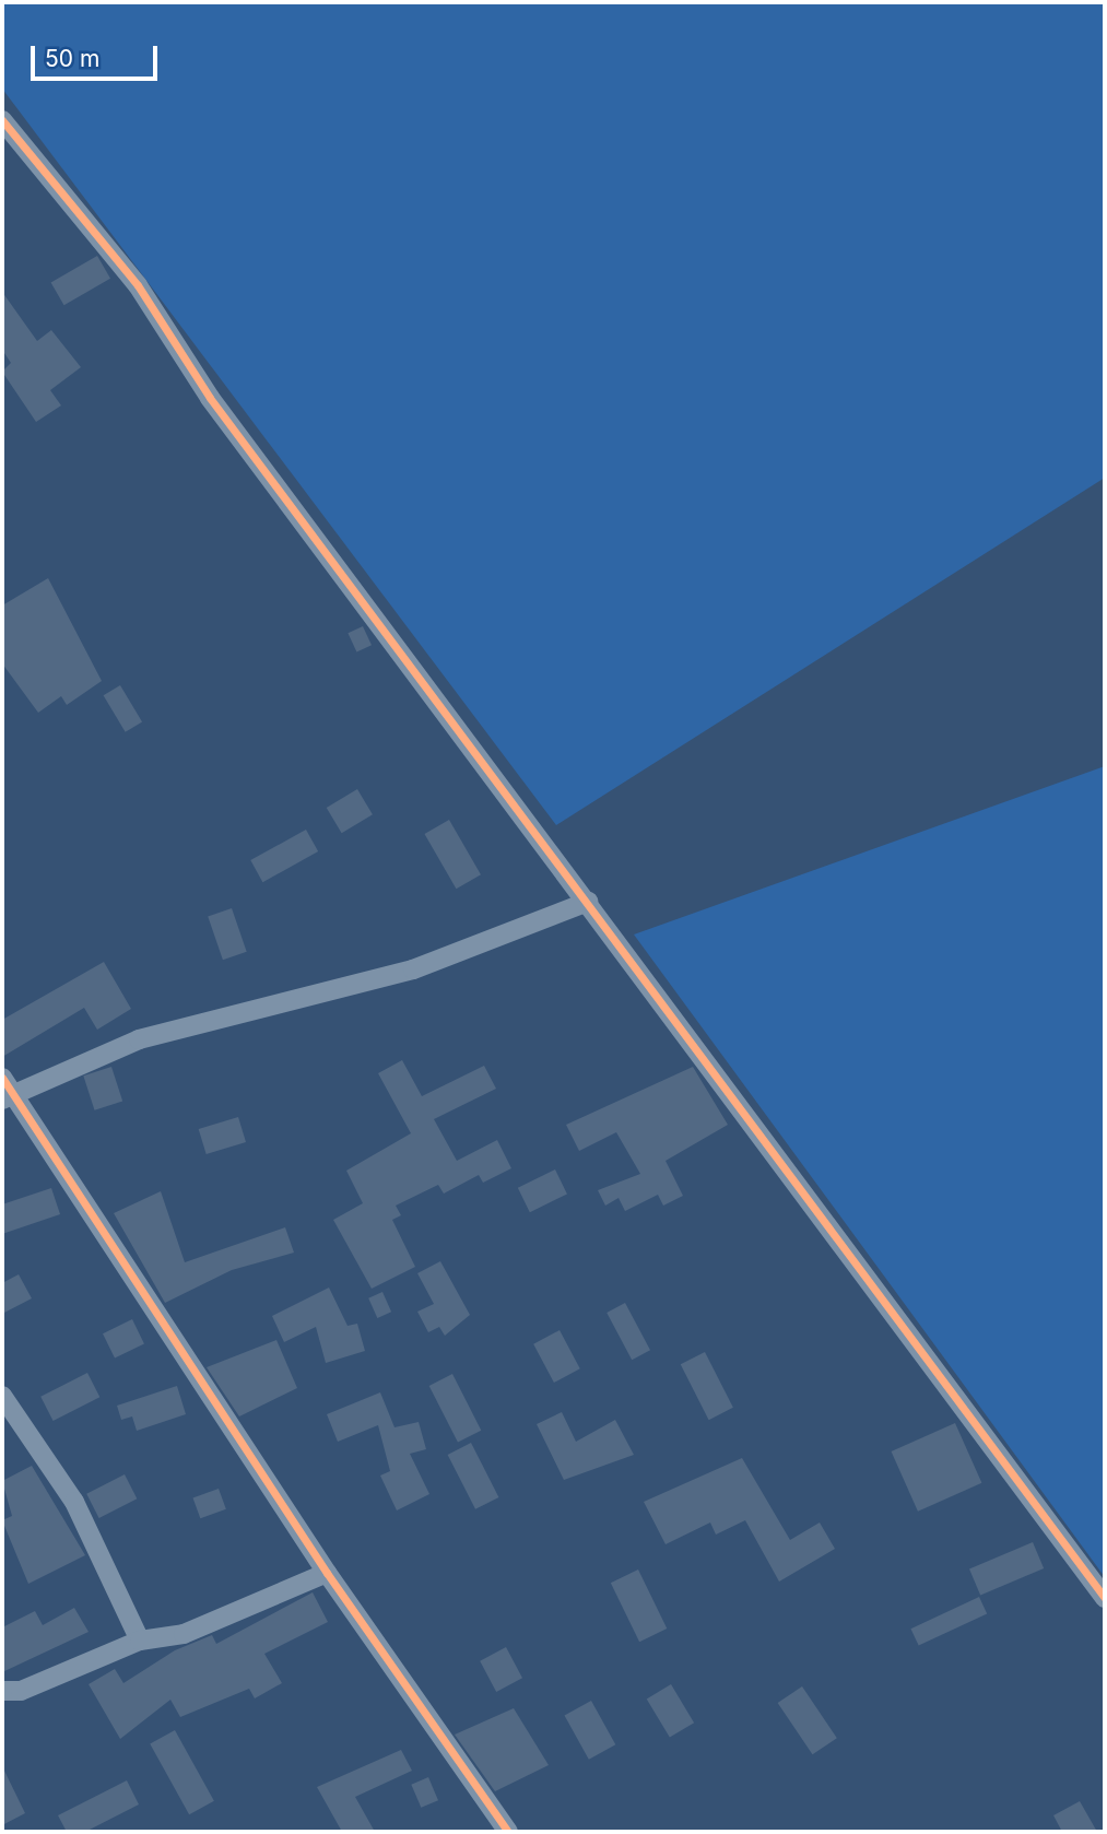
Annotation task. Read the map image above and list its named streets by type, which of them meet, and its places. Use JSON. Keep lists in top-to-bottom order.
{
  "scale_bar": "50 m"
}
